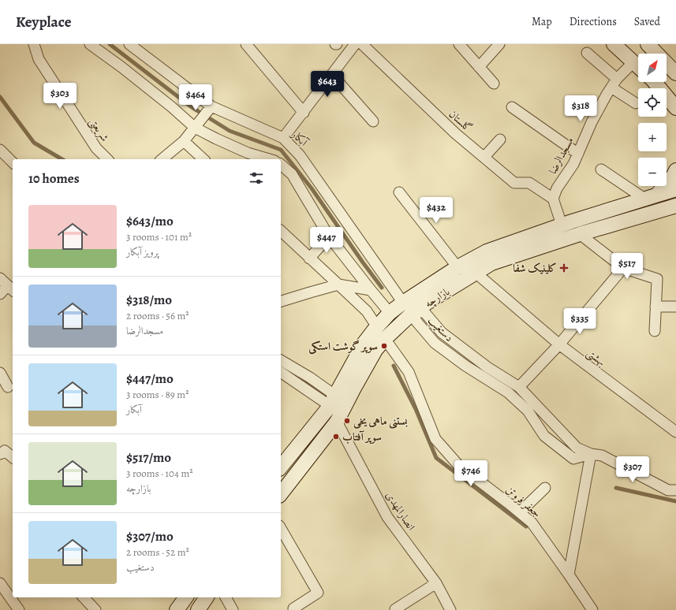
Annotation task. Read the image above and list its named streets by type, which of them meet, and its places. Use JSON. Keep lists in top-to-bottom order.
{
  "streets": {
    "main road": ["بازارچه"],
    "street": [
      "گلستان",
      "شریعتی",
      "آبکار",
      "مسجدالرضا",
      "دستغیب",
      "بهشتی",
      "جعفر فروتن",
      "انصارالمهدی"
    ]
  },
  "crossings": [
    ["گلستان", "مسجدالرضا"],
    ["آبکار", "بازارچه"],
    ["بازارچه", "دستغیب"],
    ["بازارچه", "بهشتی"],
    ["بازارچه", "جعفر فروتن"],
    ["بازارچه", "انصارالمهدی"]
  ],
  "places": {
    "health": ["کلینیک شفا"],
    "other": ["سوپر گوشت استکی", "بستنی ماهی یخی", "سوپر آفتاب"]
  },
  "north": "top right",
  "page": {
    "header": "Keyplace",
    "nav": ["Map", "Directions", "Saved"],
    "map_buttons": ["+", "−"],
    "price": [
      "$643",
      "$303",
      "$464",
      "$318",
      "$432",
      "$447",
      "$517",
      "$335",
      "$307",
      "$746"
    ],
    "heading": "10 homes",
    "list": [
      {
        "name": "$643/mo",
        "note": "3 rooms · 101 m² · پرویز آبکار"
      },
      {
        "name": "$318/mo",
        "note": "2 rooms · 56 m² · مسجدالرضا"
      },
      {
        "name": "$447/mo",
        "note": "3 rooms · 89 m² · آبکار"
      },
      {
        "name": "$517/mo",
        "note": "3 rooms · 104 m² · بازارچه"
      },
      {
        "name": "$307/mo",
        "note": "2 rooms · 52 m² · دستغیب"
      }
    ]
  }
}
